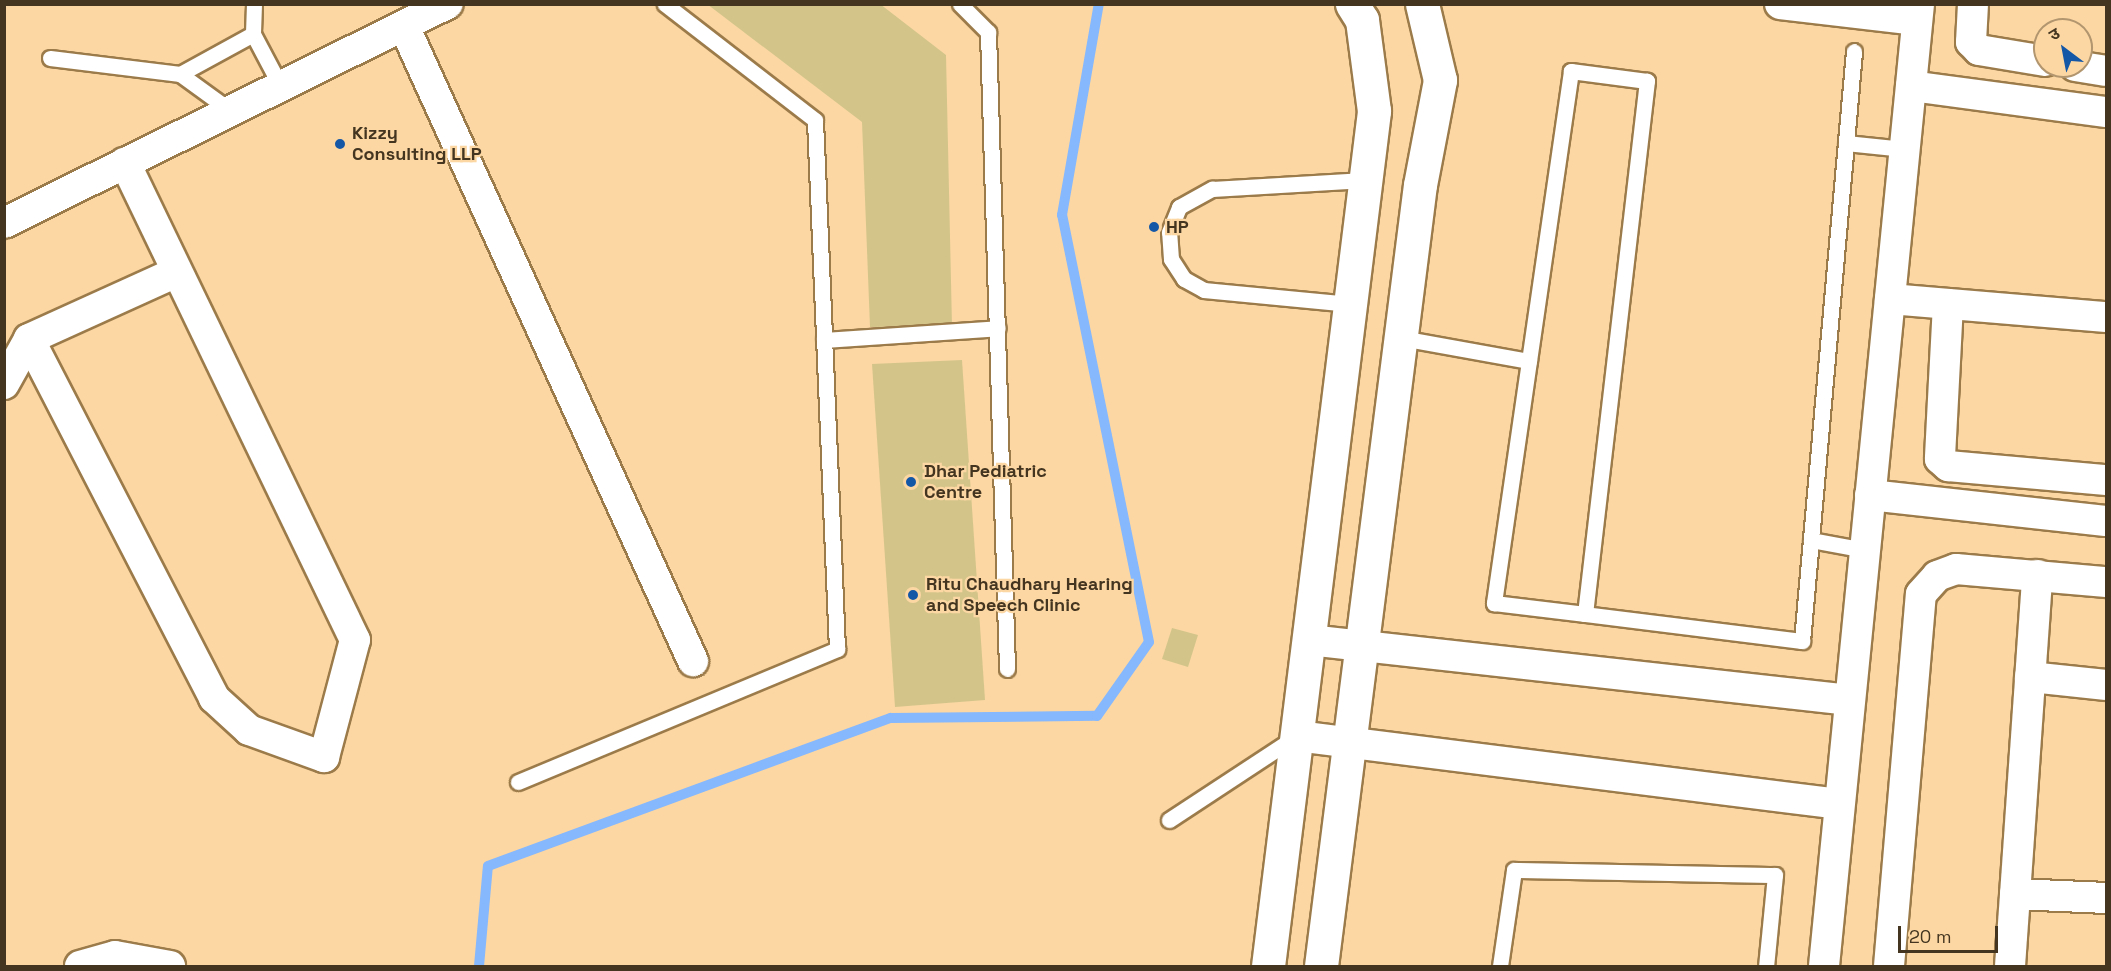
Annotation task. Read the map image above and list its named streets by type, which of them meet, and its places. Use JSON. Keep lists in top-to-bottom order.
{
  "places": [
    "Kizzy Consulting LLP",
    "HP",
    "Dhar Pediatric Centre",
    "Ritu Chaudhary Hearing and Speech Clinic"
  ],
  "scale_bar": "20 m",
  "north": "top left"
}
